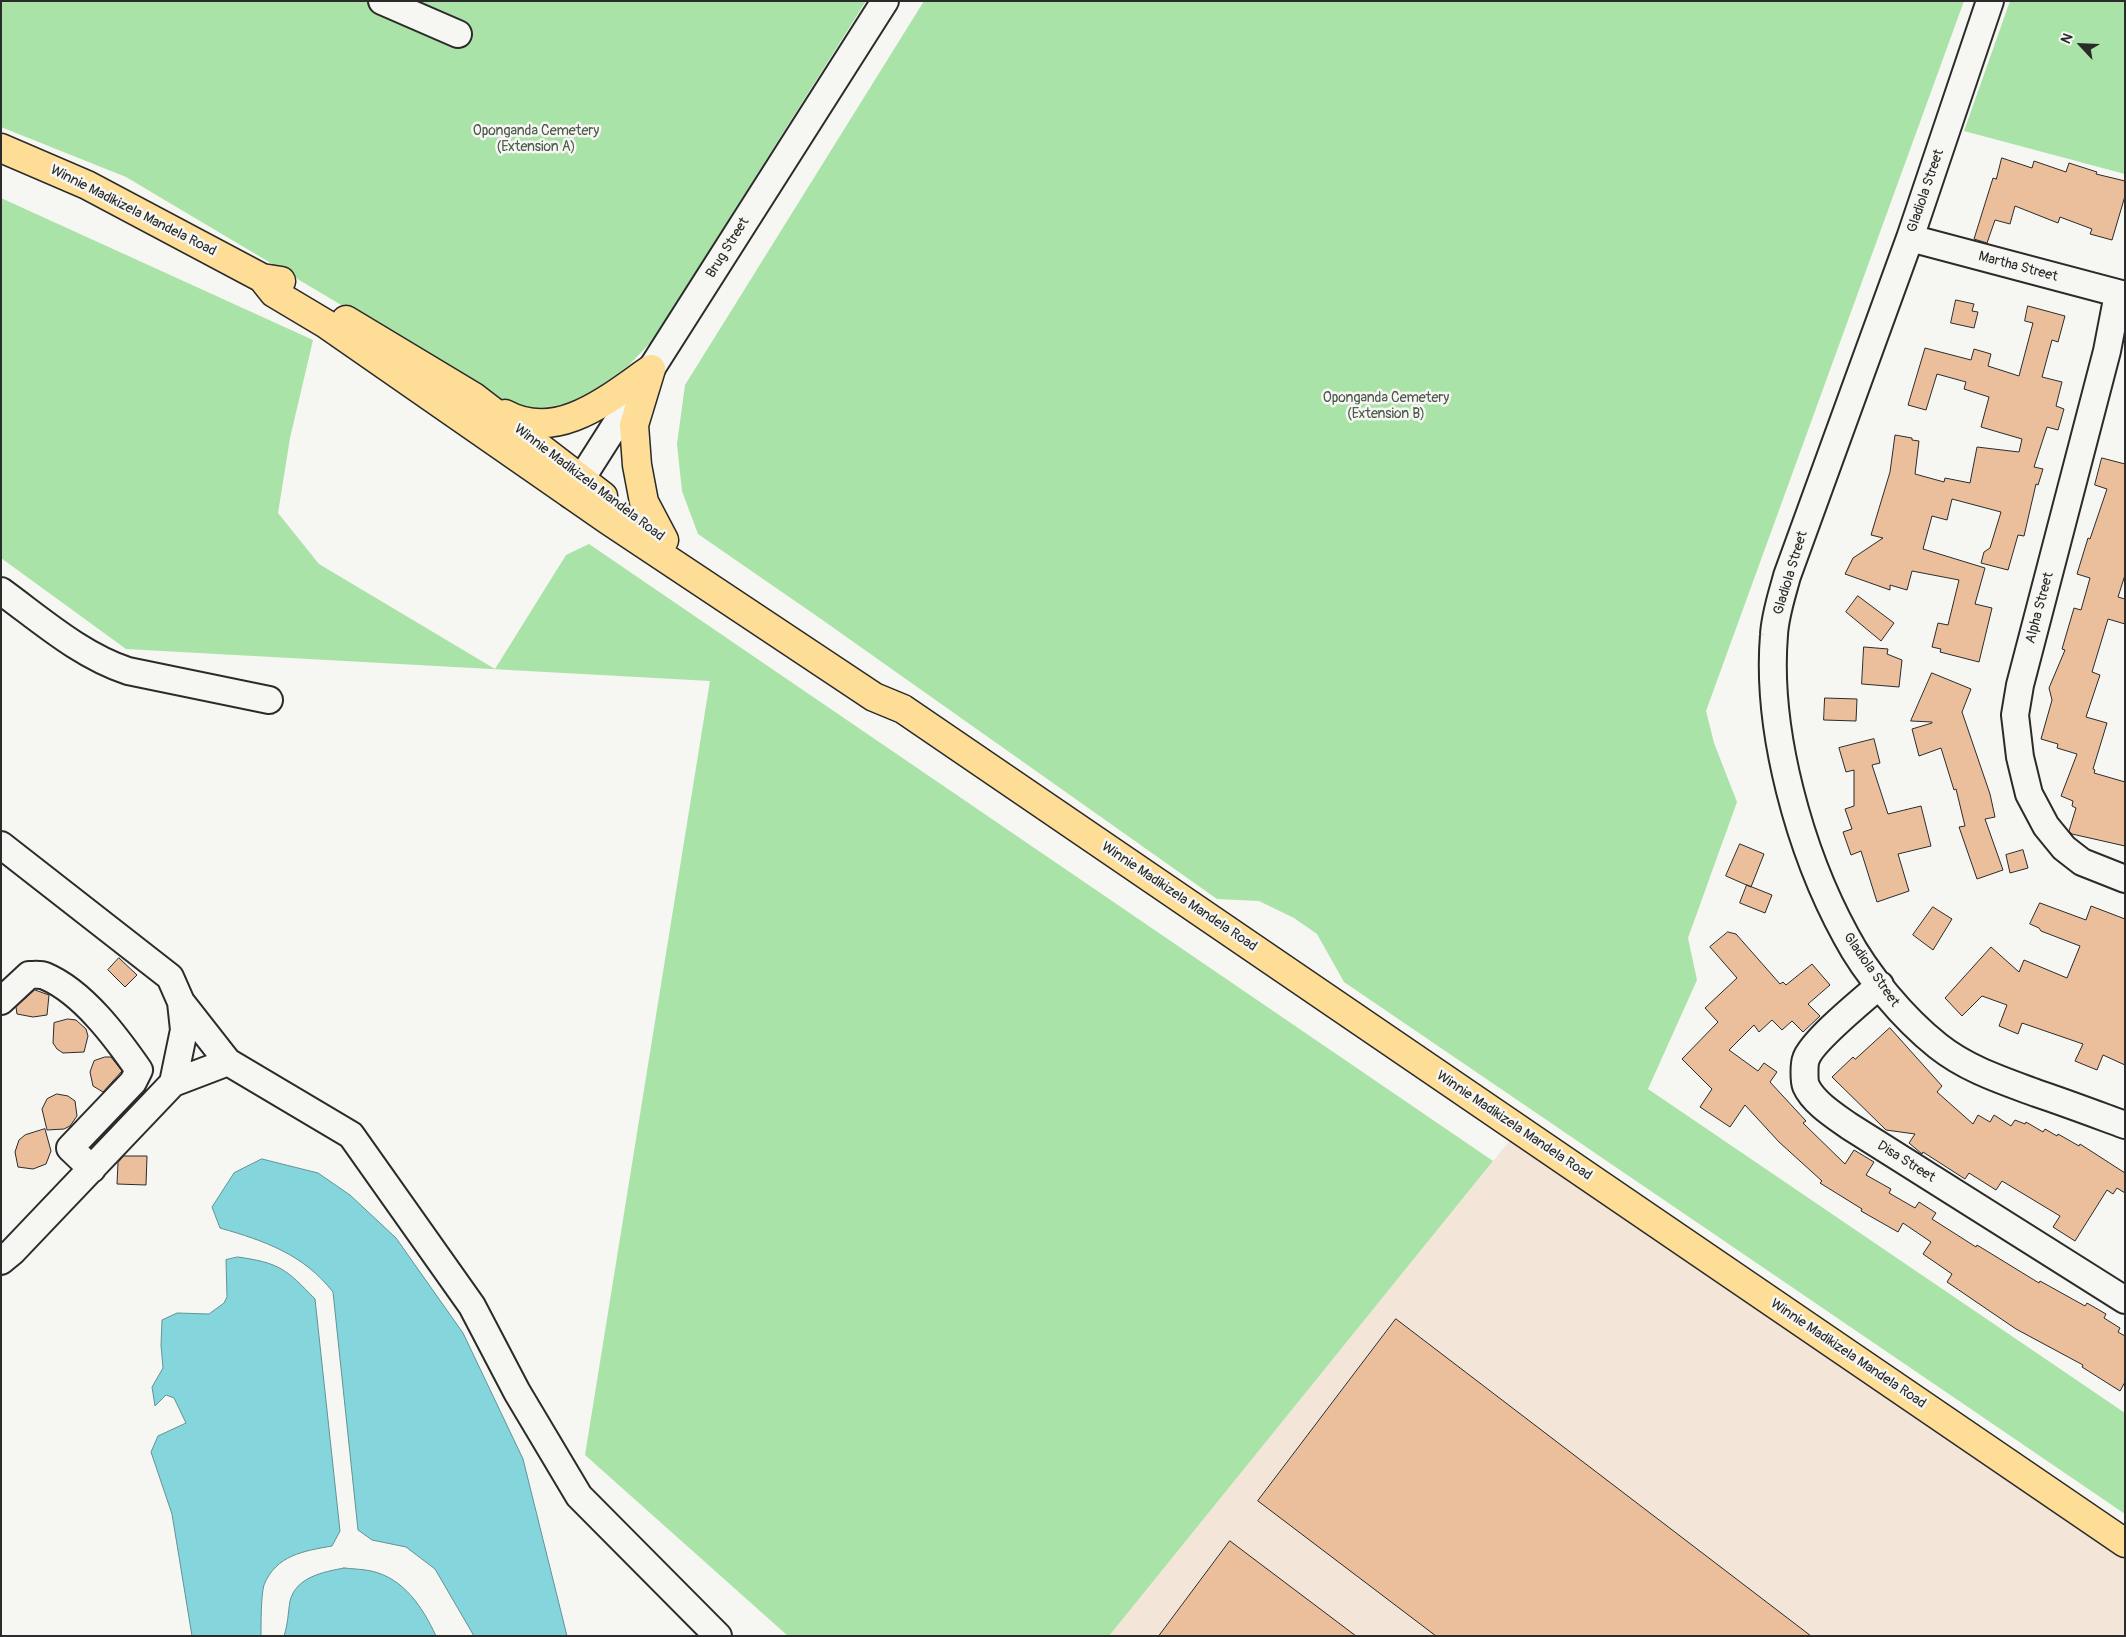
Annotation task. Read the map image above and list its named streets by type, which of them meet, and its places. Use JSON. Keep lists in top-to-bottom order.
{
  "streets": {
    "main road": ["Winnie Madikizela Mandela Road"],
    "street": [
      "Gladiola Street",
      "Brug Street",
      "Martha Street",
      "Alpha Street",
      "Disa Street"
    ]
  },
  "crossings": [
    ["Gladiola Street", "Martha Street"],
    ["Gladiola Street", "Disa Street"],
    ["Winnie Madikizela Mandela Road", "Brug Street"],
    ["Martha Street", "Alpha Street"]
  ],
  "parks": ["Oponganda Cemetery (Extension A)", "Oponganda Cemetery (Extension B)"],
  "north": "top left"
}
